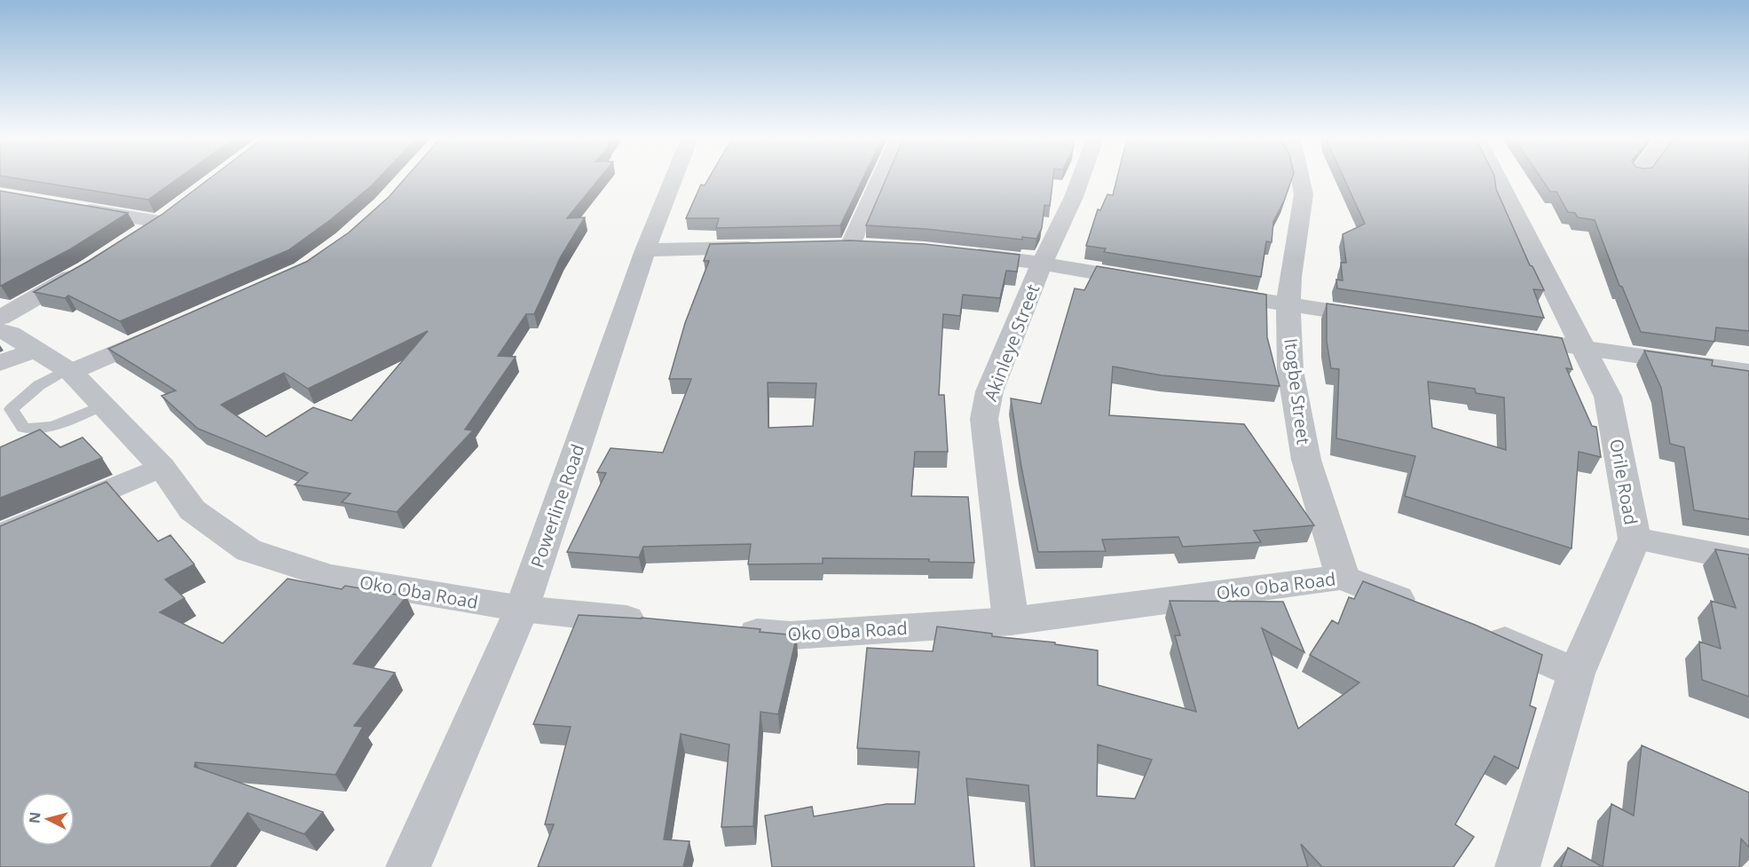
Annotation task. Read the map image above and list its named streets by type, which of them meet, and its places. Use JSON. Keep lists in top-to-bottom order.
{
  "streets": {
    "street": [
      "Akinleye Street",
      "Itogbe Street",
      "Orile Road",
      "Powerline Road",
      "Oko Oba Road"
    ]
  },
  "crossings": [
    ["Akinleye Street", "Oko Oba Road"],
    ["Itogbe Street", "Oko Oba Road"],
    ["Powerline Road", "Oko Oba Road"]
  ],
  "north": "left"
}
